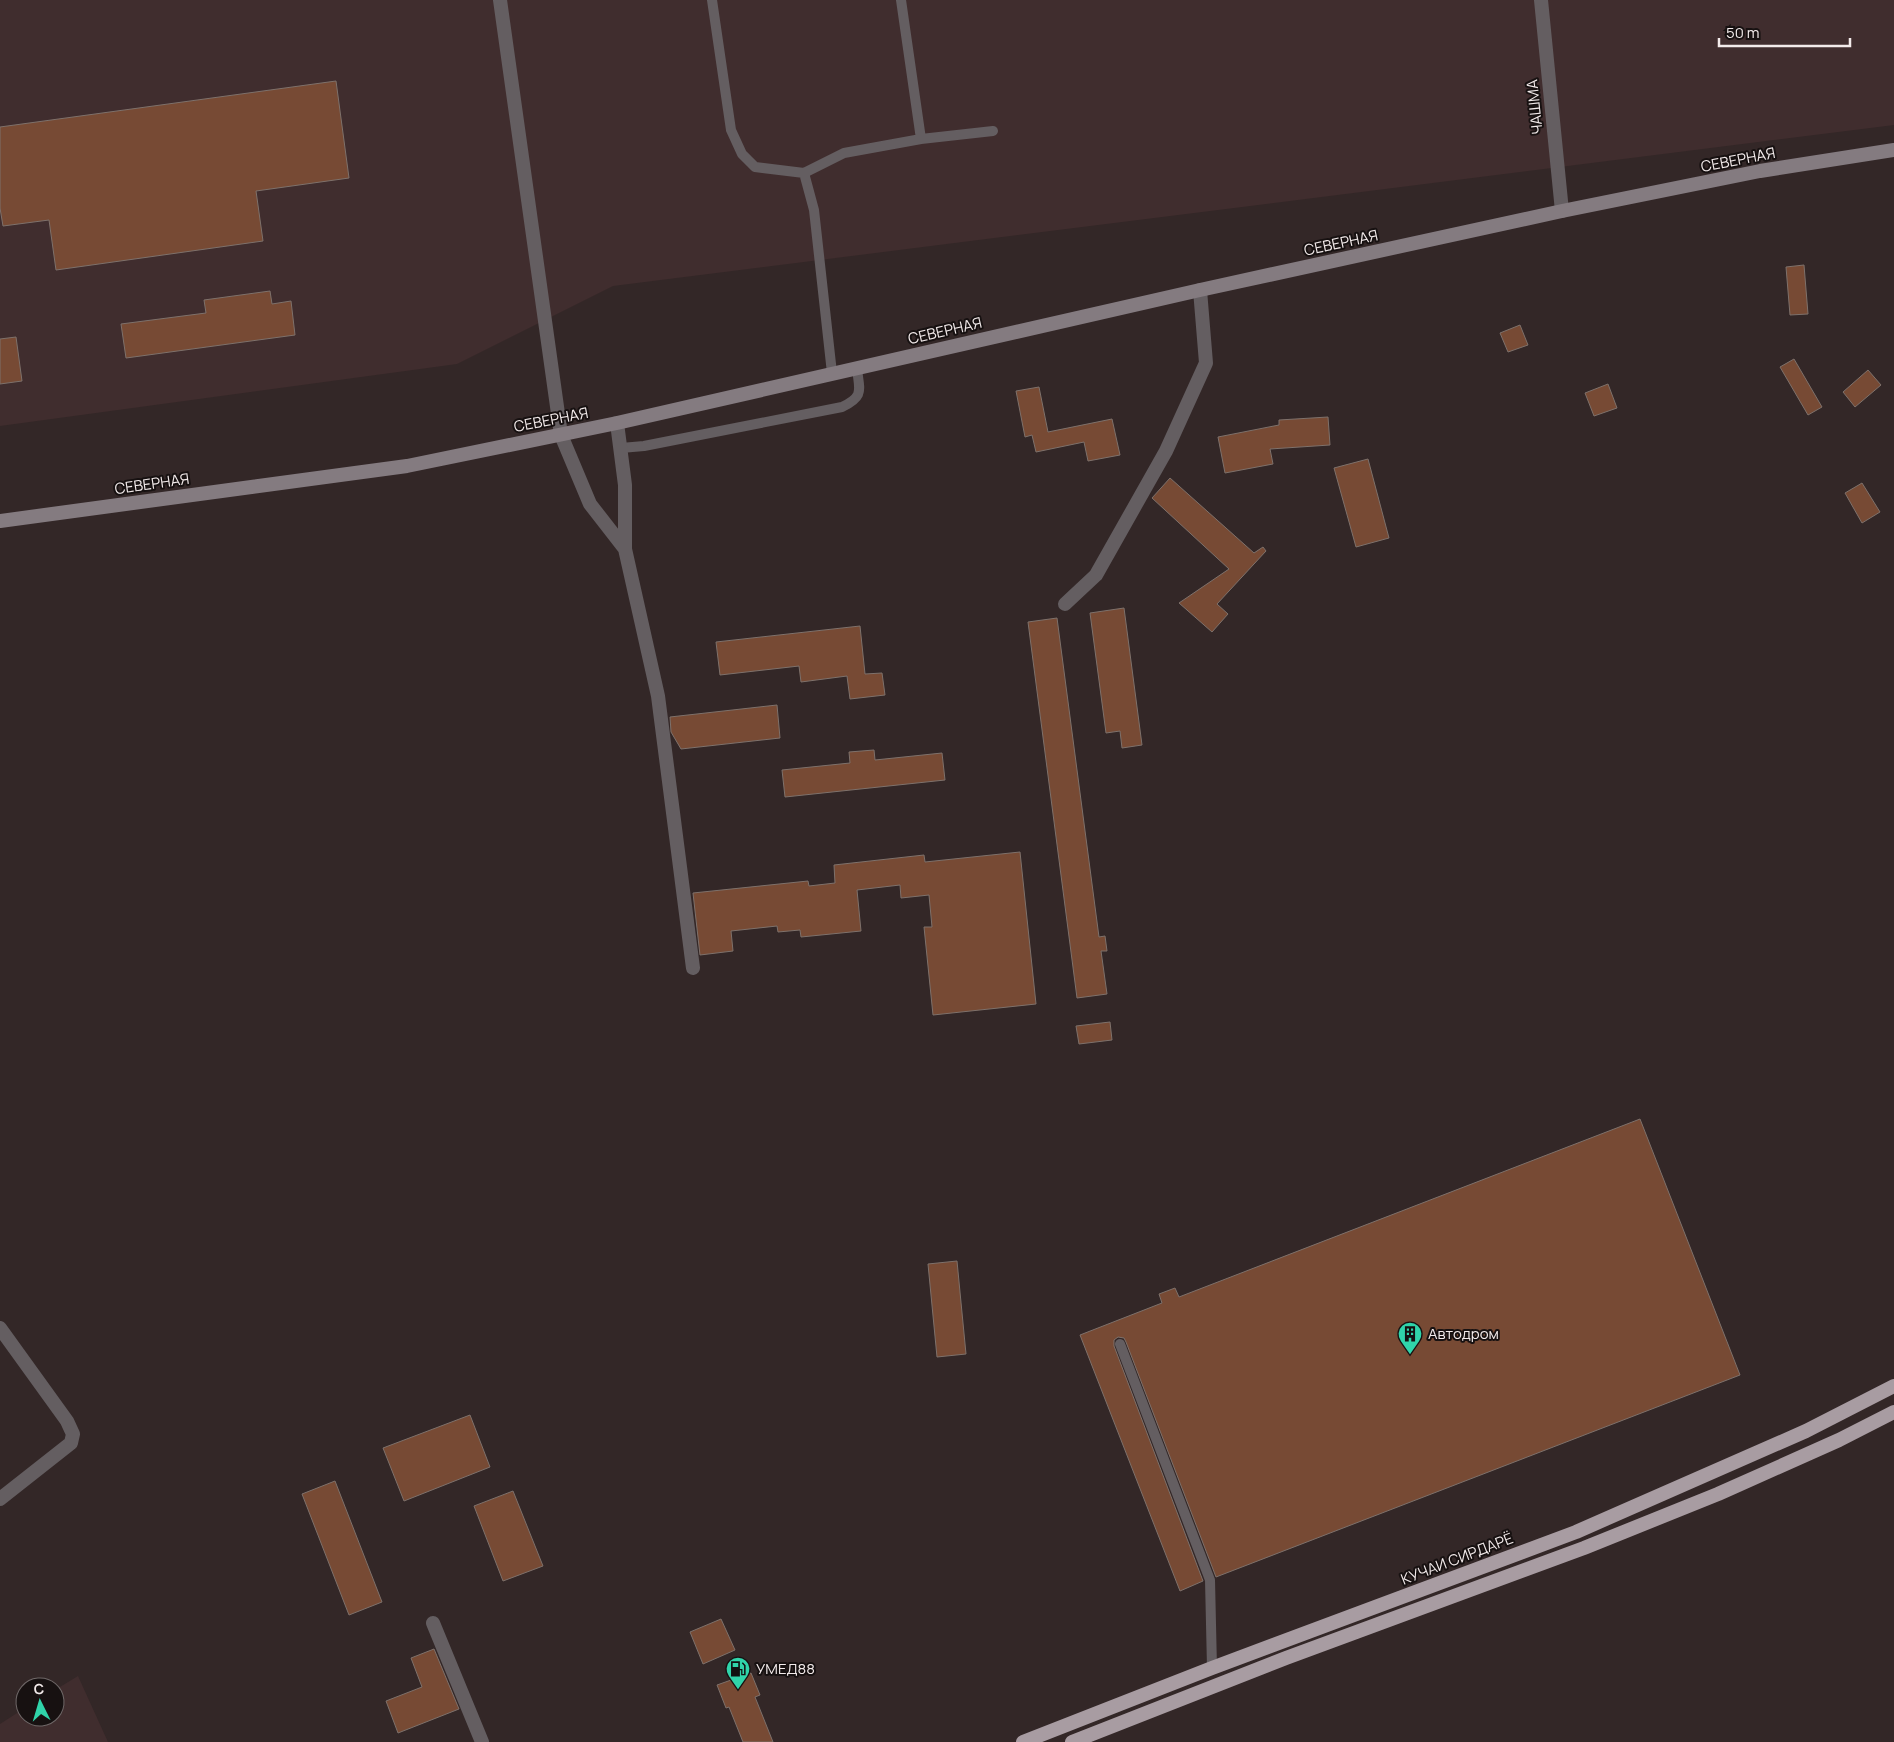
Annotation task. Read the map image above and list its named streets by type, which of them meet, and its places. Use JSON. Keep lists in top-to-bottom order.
{
  "streets": {
    "highway": ["КУЧАИ СИРДАРЁ"],
    "main road": ["СЕВЕРНАЯ"],
    "street": ["ЧАШМА"]
  },
  "crossings": [
    ["ЧАШМА", "СЕВЕРНАЯ"]
  ],
  "places": {
    "building": ["Автодром"],
    "fuel station": ["УМЕД88"]
  },
  "scale_bar": "50 m",
  "north": "top"
}
